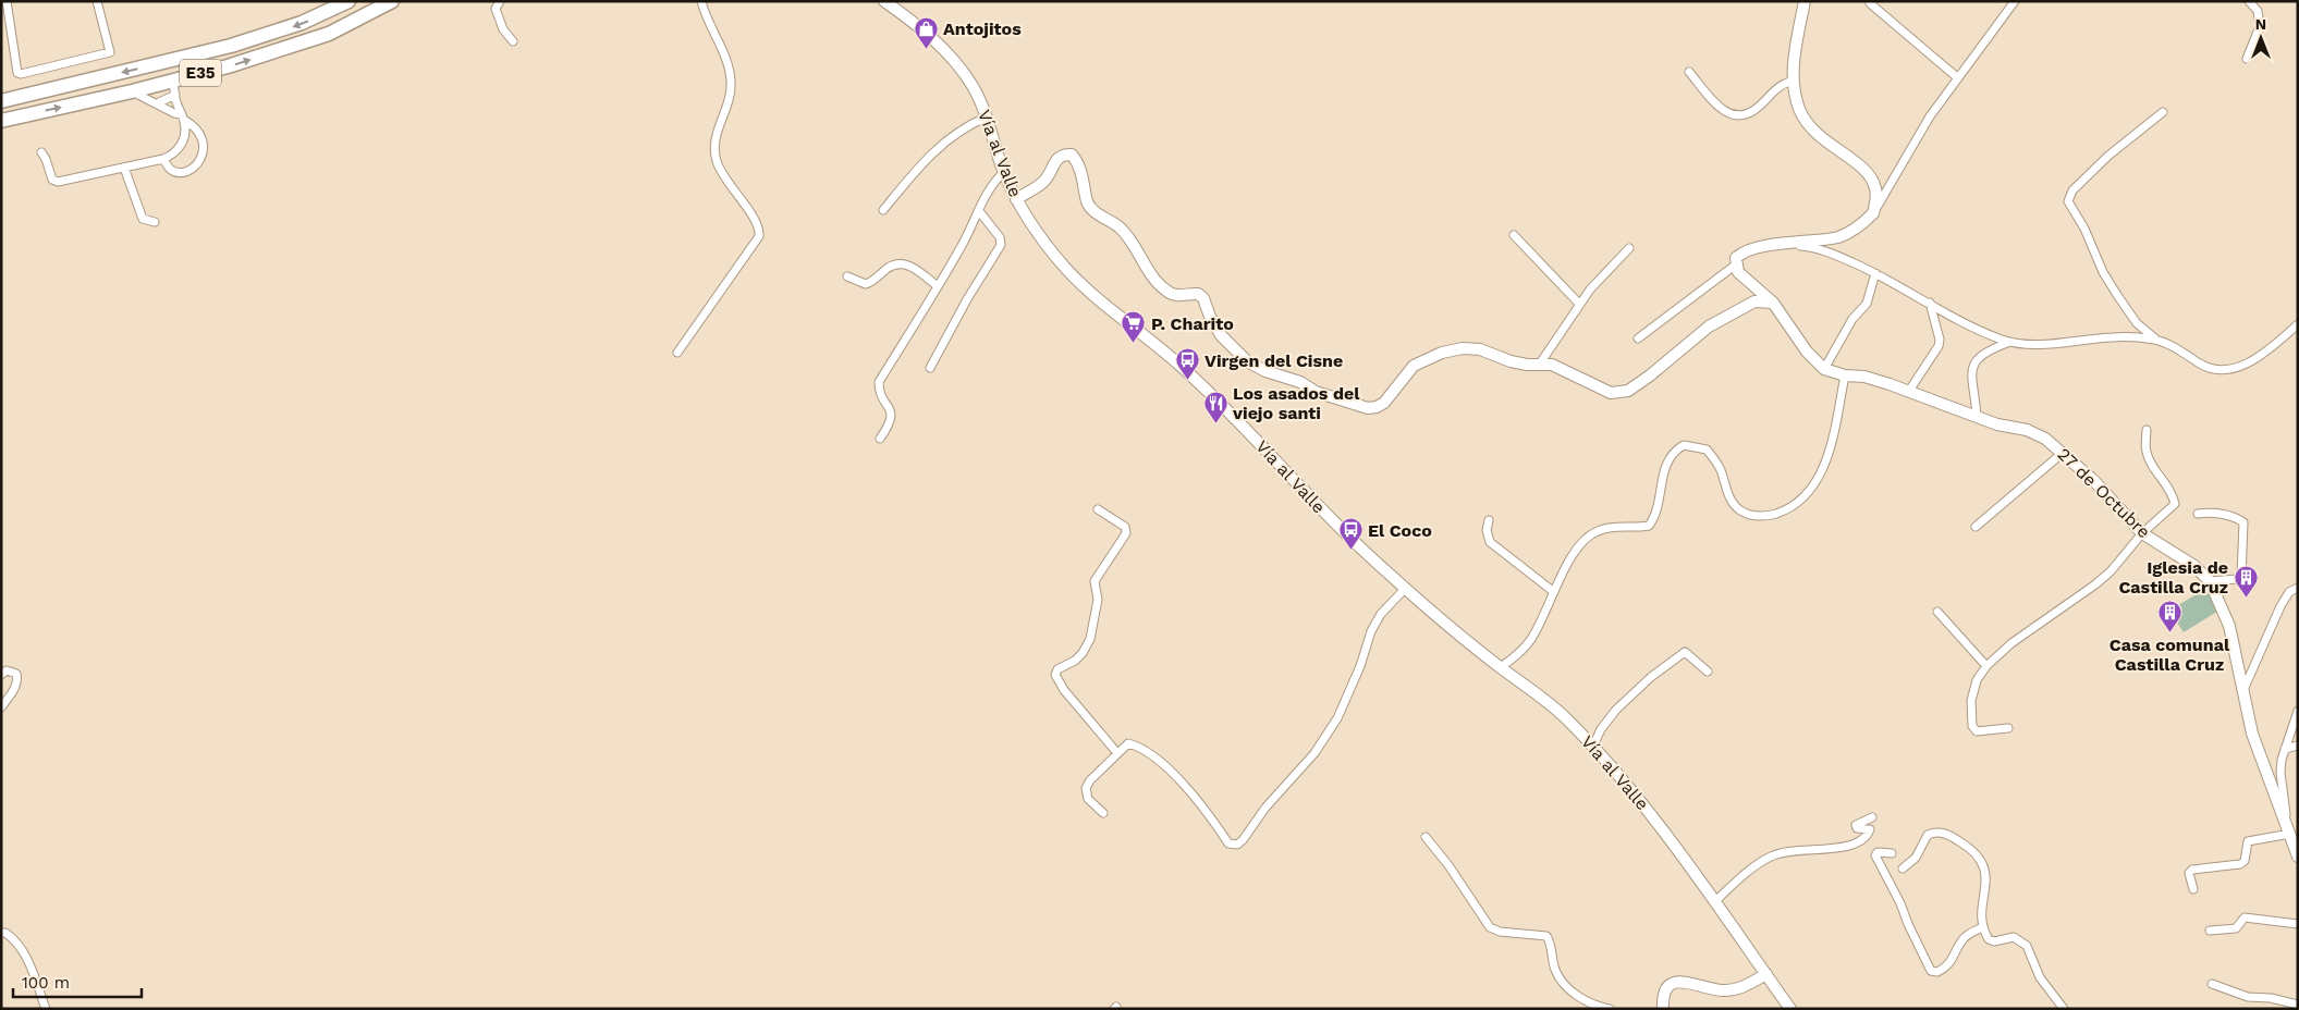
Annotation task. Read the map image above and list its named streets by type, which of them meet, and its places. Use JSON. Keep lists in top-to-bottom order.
{
  "streets": {
    "highway": ["E35"],
    "street": ["Vía al Valle", "27 de Octubre"]
  },
  "places": {
    "shop": ["Antojitos"],
    "supermarket": ["P. Charito"],
    "bus stop": ["Virgen del Cisne", "El Coco"],
    "restaurant": ["Los asados del viejo santi"],
    "building": ["Iglesia de Castilla Cruz", "Casa comunal Castilla Cruz"]
  },
  "scale_bar": "100 m",
  "north": "top"
}
